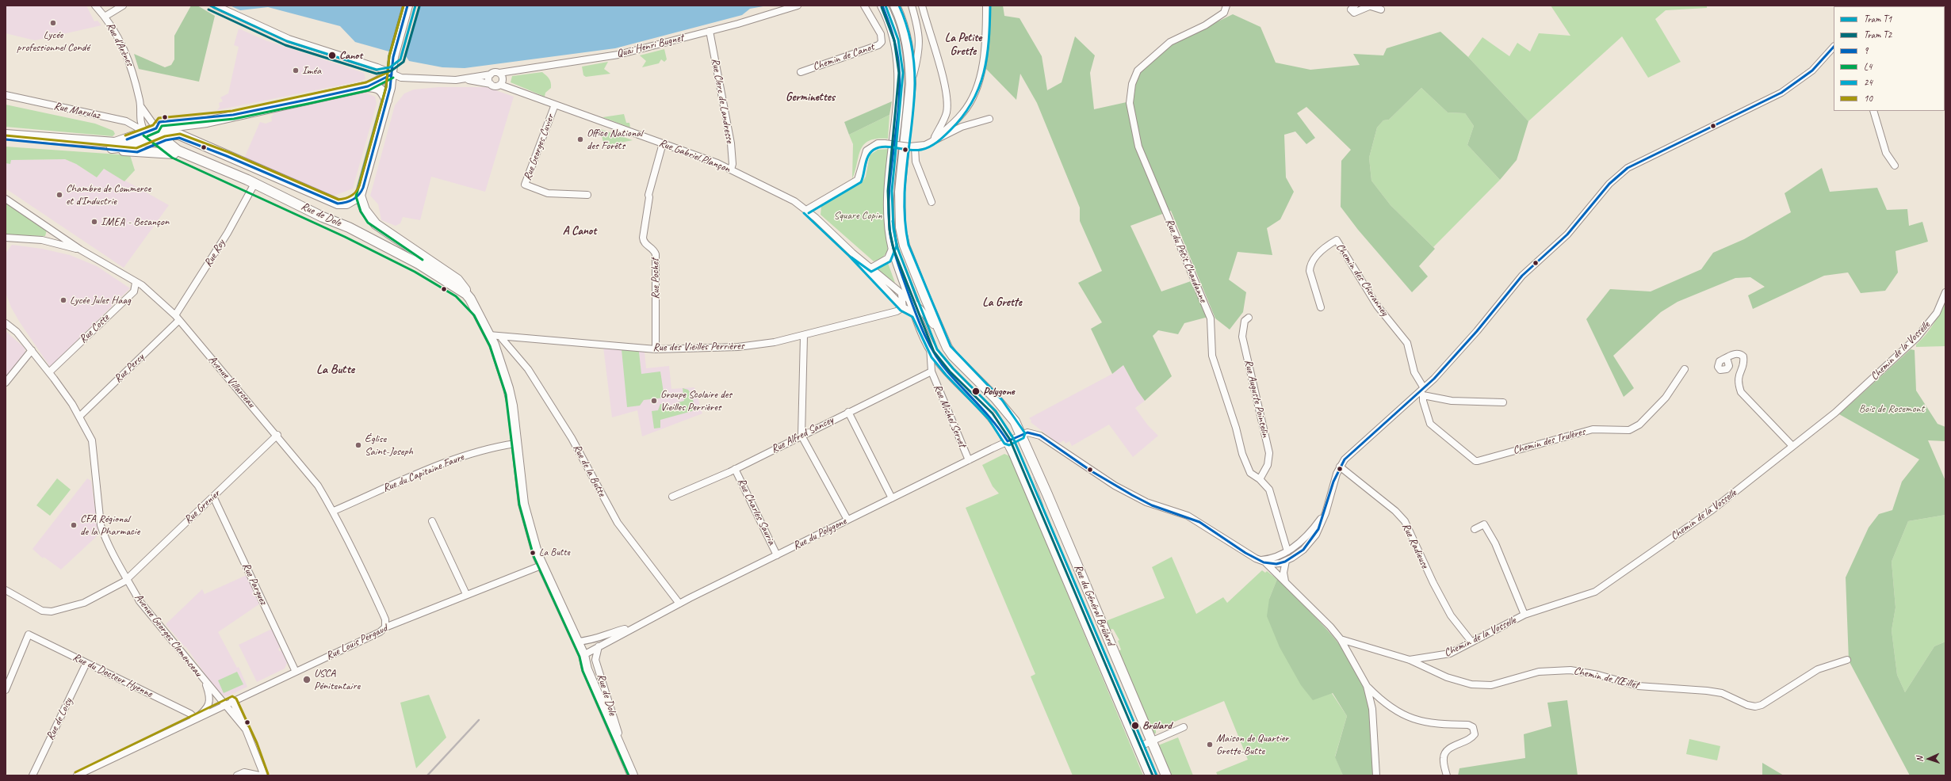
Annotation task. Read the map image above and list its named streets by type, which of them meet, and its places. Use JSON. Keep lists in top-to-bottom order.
{
  "streets": {
    "main road": ["Rue de Dole", "Rue du Général Brûlard"],
    "street": [
      "Rue d'Arènes",
      "Quai Henri Bugnet",
      "Chemin de Canot",
      "Rue Clerc de Landresse",
      "Rue Marulaz",
      "Rue Georges Cuvier",
      "Rue Gabriel Plançon",
      "Rue Roy",
      "Rue du Petit Chaudanne",
      "Rue Pochet",
      "Chemin des Chevanney",
      "Rue Coste",
      "Rue des Vieilles Perrières",
      "Chemin de la Vosselle",
      "Rue Percy",
      "Avenue Villarceau",
      "Rue Auguste Pointelin",
      "Rue Michel Servet",
      "Rue Alfred Sancey",
      "Chemin des Trulères",
      "Rue de la Butte",
      "Rue du Capitaine Faure",
      "Rue Grenier",
      "Rue Charles Sauria",
      "Rue du Polygone",
      "Rue Radieuse",
      "Rue Parguez",
      "Avenue Georges Clemenceau",
      "Rue Louis Pergaud",
      "Rue du Docteur Hyenne",
      "Chemin de l'Œillet",
      "Rue de Loisy"
    ]
  },
  "crossings": [
    ["Rue d'Arènes", "Rue Marulaz"],
    ["Rue d'Arènes", "Rue de Dole"],
    ["Quai Henri Bugnet", "Rue Clerc de Landresse"],
    ["Quai Henri Bugnet", "Rue Gabriel Plançon"],
    ["Rue Clerc de Landresse", "Rue Gabriel Plançon"],
    ["Rue Marulaz", "Rue de Dole"],
    ["Rue Georges Cuvier", "Rue Gabriel Plançon"],
    ["Rue Gabriel Plançon", "Rue Pochet"],
    ["Rue Gabriel Plançon", "Rue des Vieilles Perrières"],
    ["Rue Gabriel Plançon", "Rue du Général Brûlard"],
    ["Rue de Dole", "Rue Roy"],
    ["Rue de Dole", "Rue des Vieilles Perrières"],
    ["Rue de Dole", "Rue du Capitaine Faure"],
    ["Rue de Dole", "Rue du Polygone"],
    ["Rue de Dole", "Rue Louis Pergaud"],
    ["Rue Roy", "Rue Percy"],
    ["Rue Roy", "Avenue Villarceau"],
    ["Rue du Petit Chaudanne", "Rue Auguste Pointelin"],
    ["Rue Pochet", "Rue des Vieilles Perrières"],
    ["Chemin des Chevanney", "Chemin des Trulères"],
    ["Rue Coste", "Avenue Villarceau"],
    ["Rue Coste", "Avenue Georges Clemenceau"],
    ["Rue des Vieilles Perrières", "Rue de la Butte"],
    ["Chemin de la Vosselle", "Rue Radieuse"],
    ["Chemin de la Vosselle", "Chemin de l'Œillet"],
    ["Rue Percy", "Avenue Villarceau"],
    ["Rue Percy", "Avenue Georges Clemenceau"],
    ["Avenue Villarceau", "Rue du Capitaine Faure"],
    ["Avenue Villarceau", "Rue Grenier"],
    ["Avenue Villarceau", "Rue Louis Pergaud"],
    ["Rue Michel Servet", "Rue Alfred Sancey"],
    ["Rue Michel Servet", "Rue du Polygone"],
    ["Rue Michel Servet", "Rue du Général Brûlard"],
    ["Rue Alfred Sancey", "Rue Charles Sauria"],
    ["Rue de la Butte", "Rue du Polygone"],
    ["Rue Grenier", "Rue Parguez"],
    ["Rue Grenier", "Avenue Georges Clemenceau"],
    ["Rue Charles Sauria", "Rue du Polygone"],
    ["Rue du Polygone", "Rue du Général Brûlard"],
    ["Rue Parguez", "Rue Louis Pergaud"],
    ["Avenue Georges Clemenceau", "Rue Louis Pergaud"],
    ["Rue Louis Pergaud", "Rue du Docteur Hyenne"],
    ["Rue du Docteur Hyenne", "Rue de Loisy"]
  ],
  "districts": [
    "La Petite Grette",
    "Germinettes",
    "A Canot",
    "La Grette",
    "La Butte"
  ],
  "parks": ["Square Copin", "Bois de Rosemont"],
  "places": [
    "Lycée professionnel Condé",
    "Canot",
    "Iméa",
    "Office National des Forêts",
    "Chambre de Commerce et d'Industrie",
    "IMEA - Besançon",
    "Lycée Jules Haag",
    "Polygone",
    "Groupe Scolaire des Vieilles Perrières",
    "Église Saint-Joseph",
    "CFA Régional de la Pharmacie",
    "La Butte",
    "USCA Pénitentaire",
    "Brûlard",
    "Maison de Quartier Grette-Butte"
  ],
  "lines": [
    "tram line T1",
    "transit line 9",
    "transit line L4",
    "transit line 24",
    "transit line 10",
    "tram line T2"
  ],
  "legend": [
    "Tram T1",
    "Tram T2",
    "9",
    "L4",
    "24",
    "10"
  ],
  "north": "left"
}
